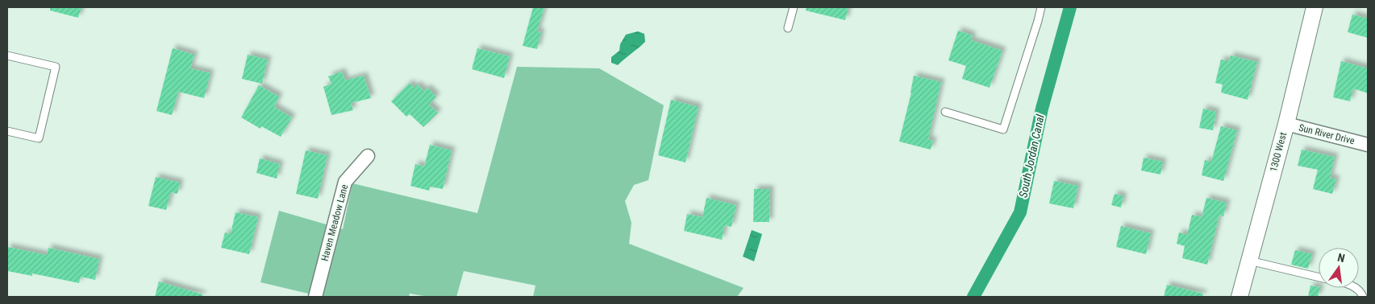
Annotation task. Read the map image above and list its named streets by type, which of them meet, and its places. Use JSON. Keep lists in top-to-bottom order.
{
  "streets": {
    "street": ["Sun River Drive", "1300 West", "Haven Meadow Lane"]
  },
  "crossings": [
    ["Sun River Drive", "1300 West"]
  ],
  "water": ["South Jordan Canal"],
  "north": "top"
}
